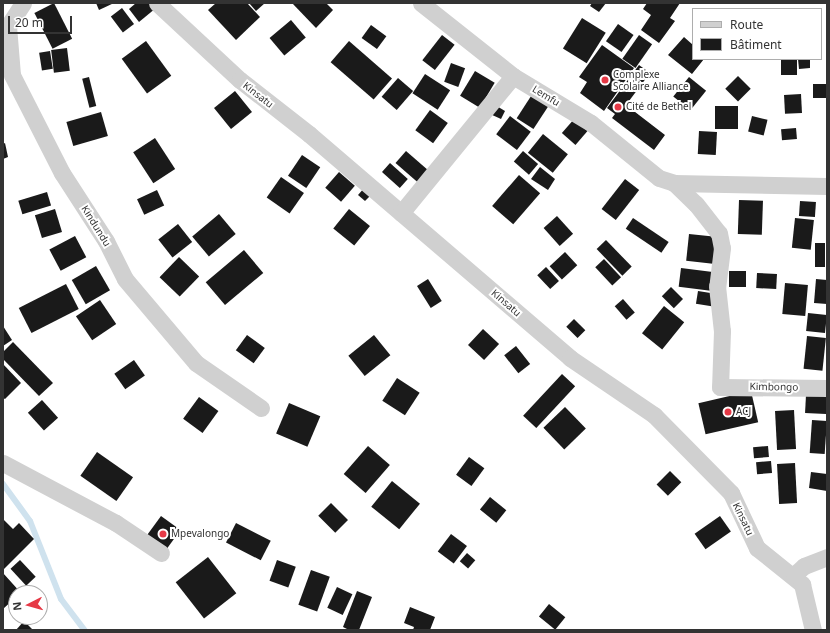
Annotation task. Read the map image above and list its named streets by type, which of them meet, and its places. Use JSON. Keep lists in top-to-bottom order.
{
  "streets": {
    "street": [
      "Kinsatu",
      "Lemfu",
      "Kindundu",
      "Kimbongo"
    ]
  },
  "crossings": [
    ["Lemfu", "Kimbongo"]
  ],
  "places": [
    "Complexe Scolaire Alliance",
    "Cité de Bethel",
    "ACJ",
    "Mpevalongo"
  ],
  "legend": ["Route", "Bâtiment"],
  "scale_bar": "20 m",
  "north": "left"
}
